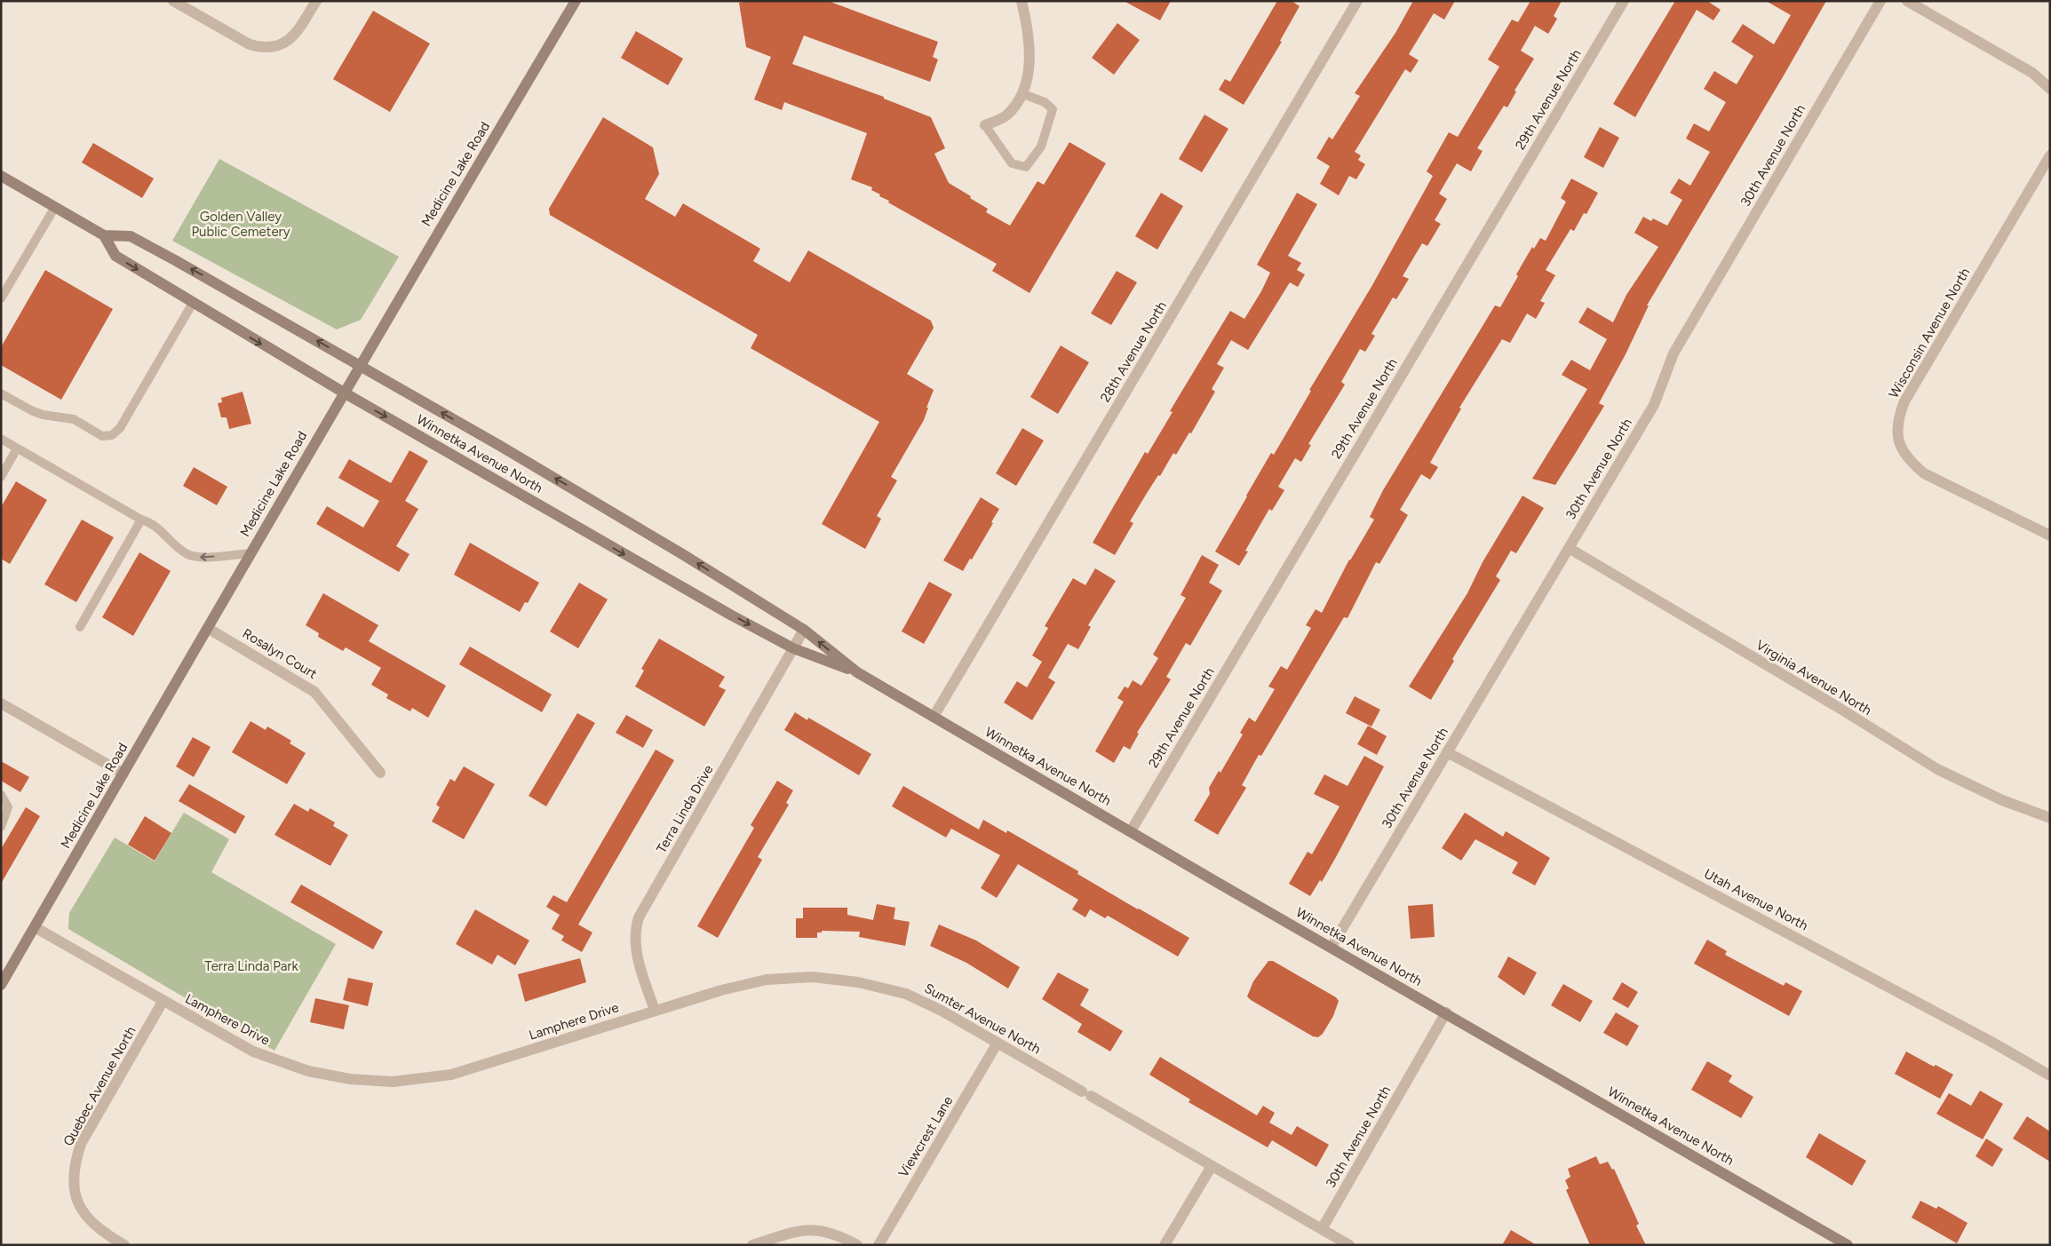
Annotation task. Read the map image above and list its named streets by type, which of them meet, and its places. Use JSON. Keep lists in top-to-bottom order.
{
  "streets": {
    "main road": ["Medicine Lake Road", "Winnetka Avenue North"],
    "street": [
      "29th Avenue North",
      "30th Avenue North",
      "Wisconsin Avenue North",
      "28th Avenue North",
      "Rosalyn Court",
      "Virginia Avenue North",
      "Terra Linda Drive",
      "Utah Avenue North",
      "Sumter Avenue North",
      "Lamphere Drive",
      "Quebec Avenue North",
      "Viewcrest Lane"
    ]
  },
  "crossings": [
    ["29th Avenue North", "Winnetka Avenue North"],
    ["30th Avenue North", "Winnetka Avenue North"],
    ["30th Avenue North", "Virginia Avenue North"],
    ["30th Avenue North", "Utah Avenue North"],
    ["30th Avenue North", "Sumter Avenue North"],
    ["Medicine Lake Road", "Winnetka Avenue North"],
    ["Medicine Lake Road", "Rosalyn Court"],
    ["Medicine Lake Road", "Lamphere Drive"],
    ["28th Avenue North", "Winnetka Avenue North"],
    ["Winnetka Avenue North", "Terra Linda Drive"],
    ["Terra Linda Drive", "Sumter Avenue North"],
    ["Terra Linda Drive", "Lamphere Drive"],
    ["Sumter Avenue North", "Lamphere Drive"],
    ["Sumter Avenue North", "Viewcrest Lane"],
    ["Lamphere Drive", "Quebec Avenue North"]
  ],
  "parks": ["Golden Valley Public Cemetery", "Terra Linda Park"]
}
